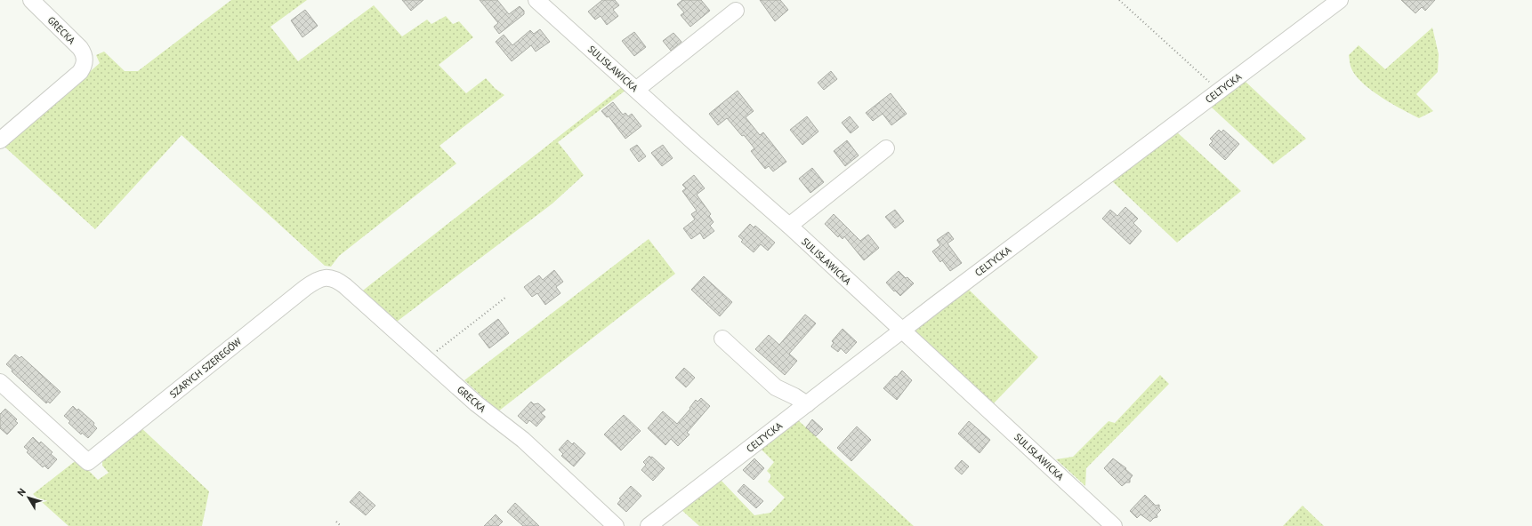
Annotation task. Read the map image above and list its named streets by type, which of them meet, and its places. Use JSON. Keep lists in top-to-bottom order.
{
  "streets": {
    "street": [
      "GRECKA",
      "SULISŁAWICKA",
      "CELTYCKA",
      "SZARYCH SZEREGÓW"
    ]
  },
  "crossings": [
    ["GRECKA", "SZARYCH SZEREGÓW"],
    ["SULISŁAWICKA", "CELTYCKA"]
  ],
  "north": "top left"
}
